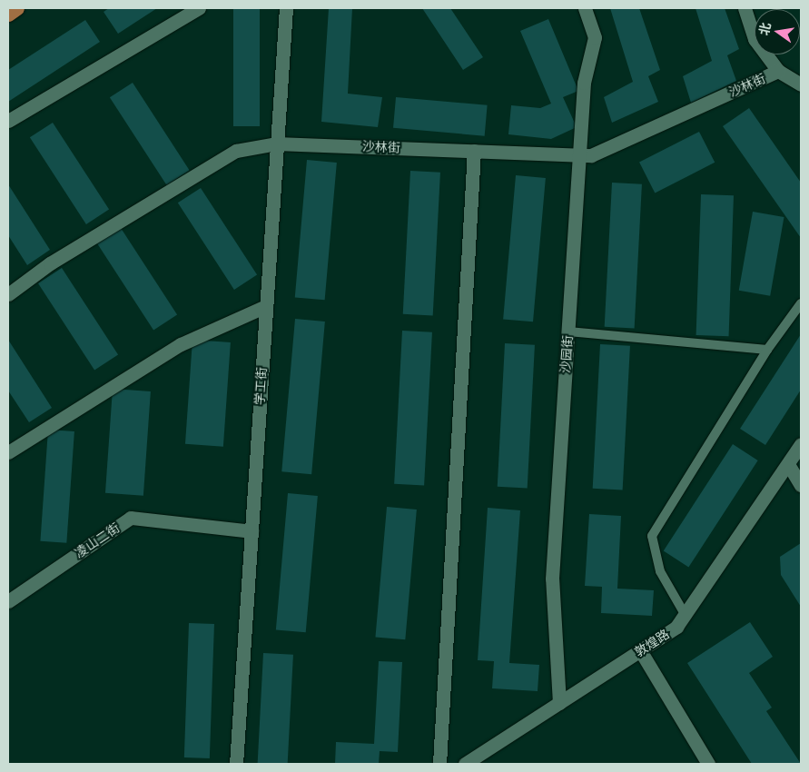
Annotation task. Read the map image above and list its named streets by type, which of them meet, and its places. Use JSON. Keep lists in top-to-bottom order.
{
  "streets": {
    "street": [
      "沙林街",
      "沙园街",
      "学工街",
      "凌山二街",
      "敦煌路"
    ]
  },
  "crossings": [
    ["沙林街", "沙园街"],
    ["沙林街", "学工街"],
    ["沙园街", "敦煌路"],
    ["学工街", "凌山二街"]
  ],
  "north": "left"
}
